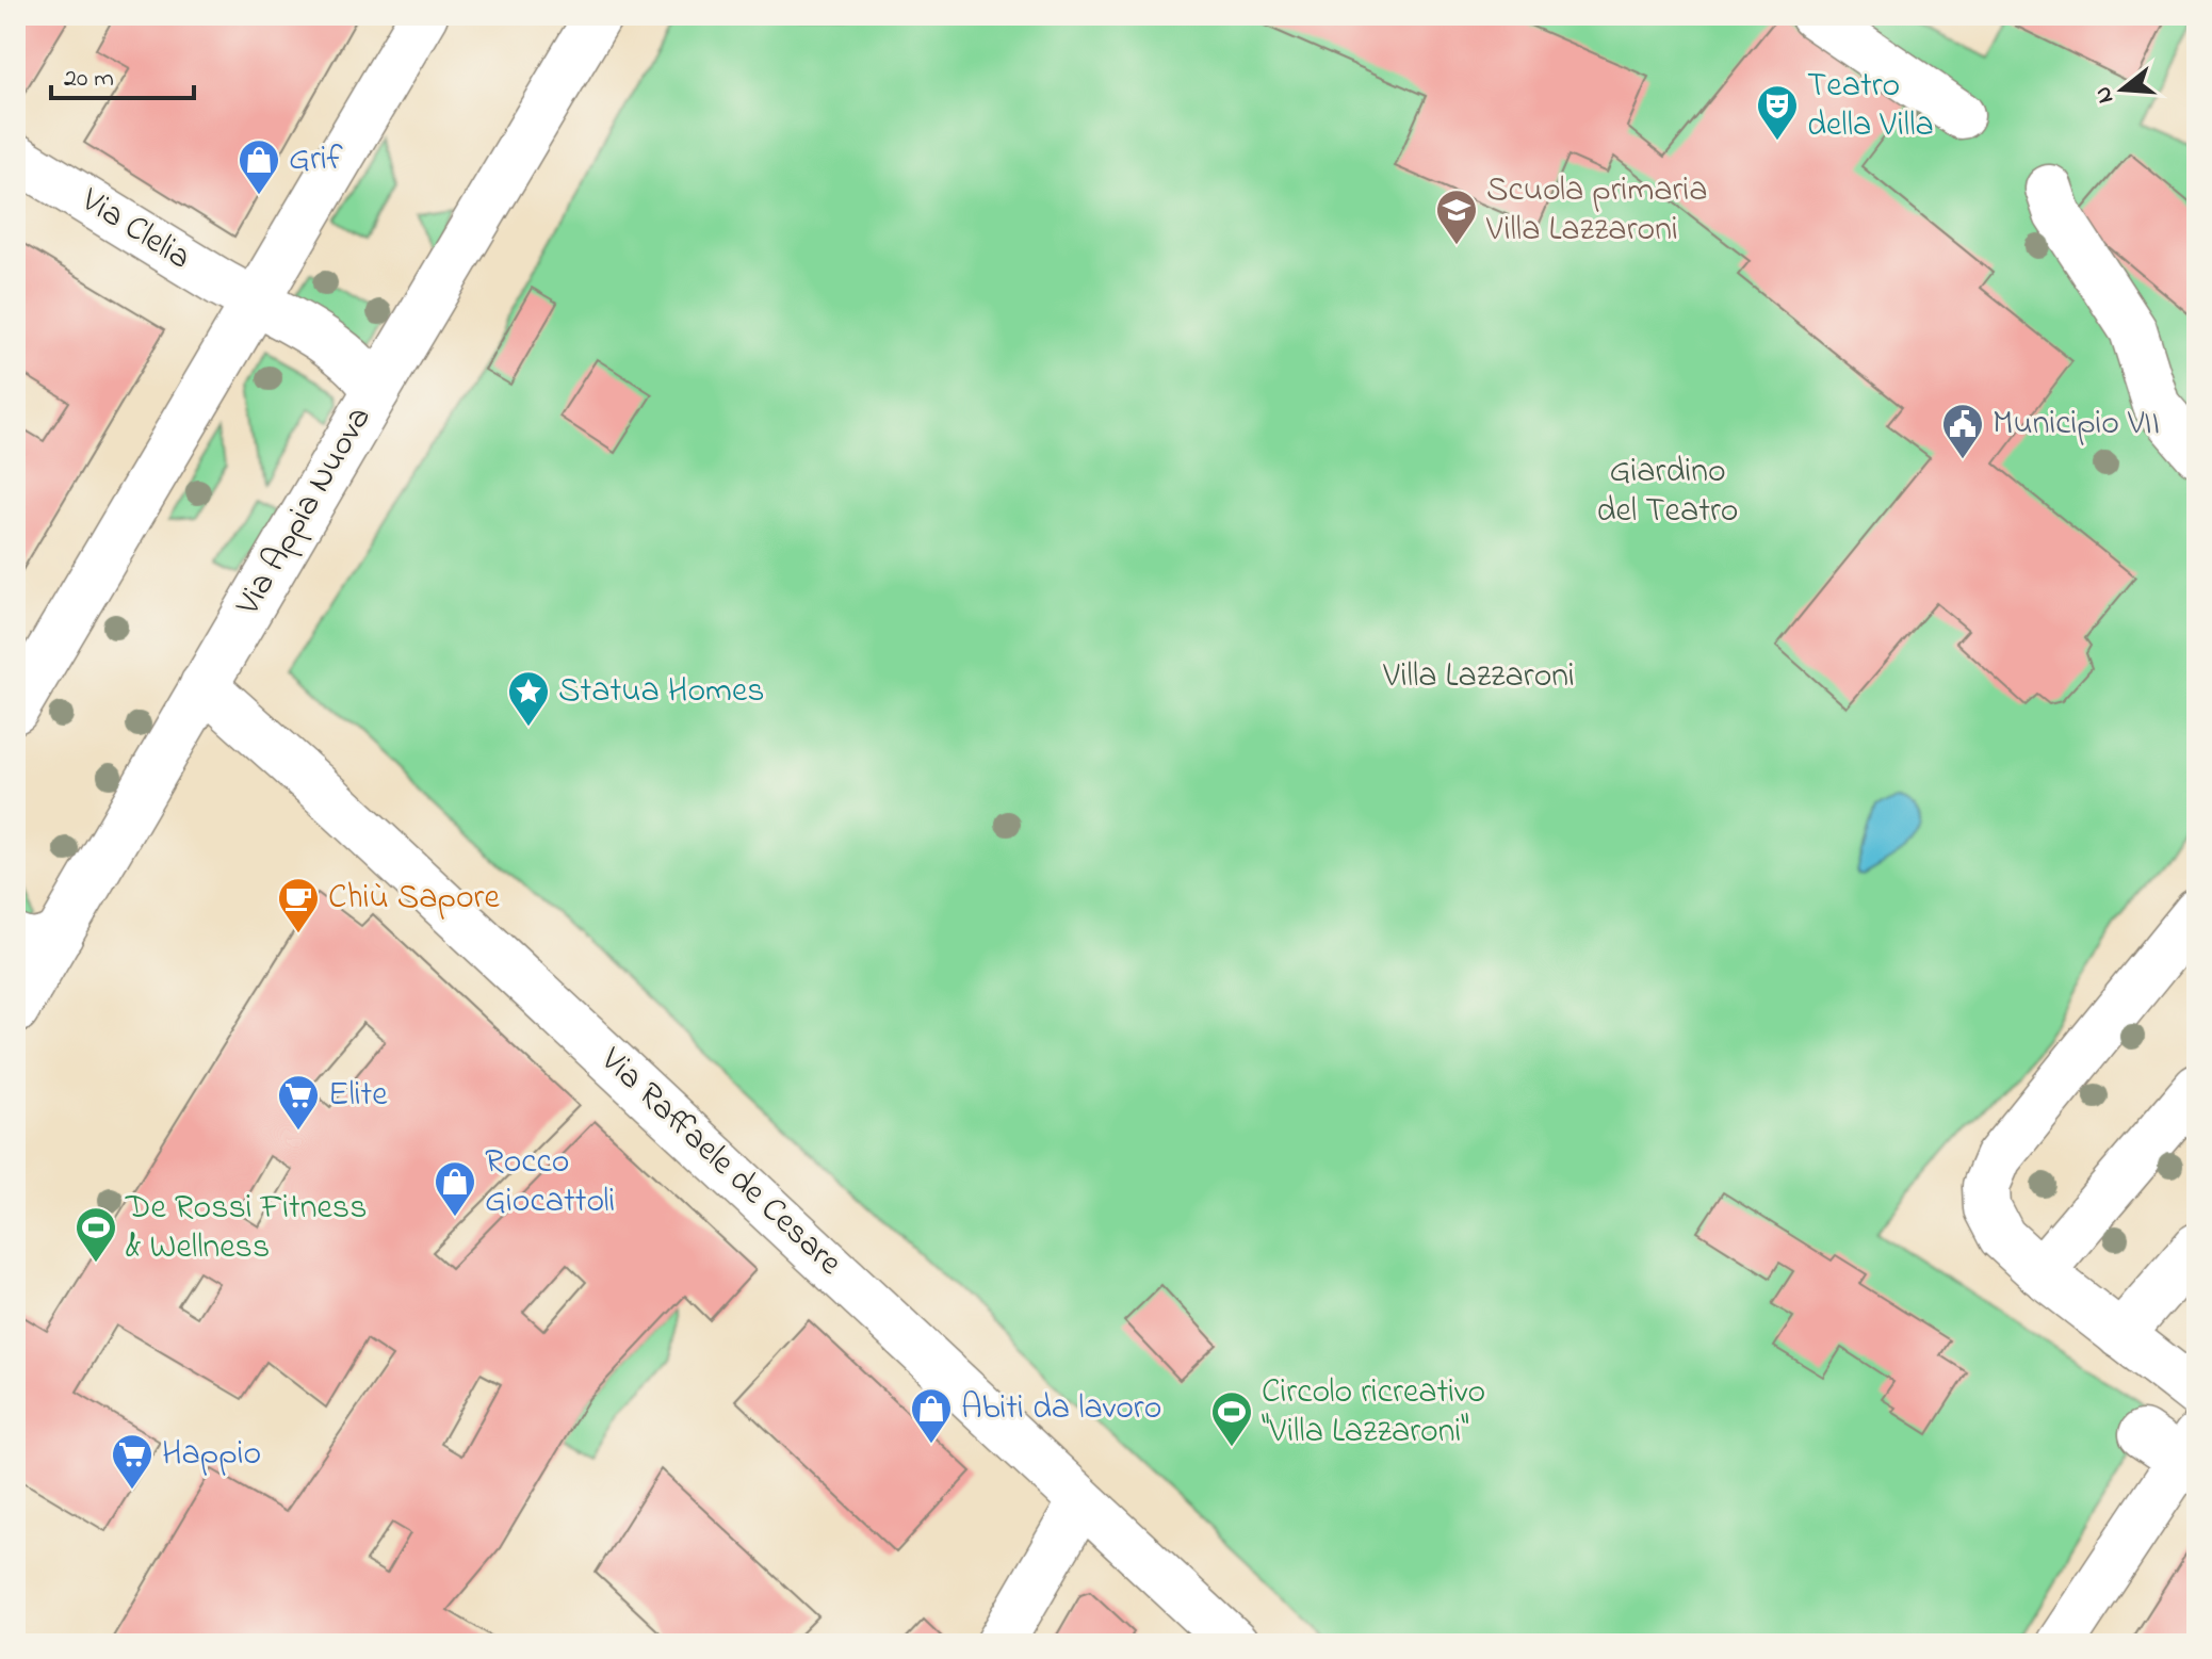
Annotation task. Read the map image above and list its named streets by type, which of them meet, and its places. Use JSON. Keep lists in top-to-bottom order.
{
  "streets": {
    "street": ["Via Clelia", "Via Appia Nuova", "Via Raffaele de Cesare"]
  },
  "crossings": [
    ["Via Clelia", "Via Appia Nuova"],
    ["Via Appia Nuova", "Via Raffaele de Cesare"]
  ],
  "parks": ["Giardino del Teatro", "Villa Lazzaroni"],
  "places": {
    "theatre": ["Teatro della Villa"],
    "shop": ["Grif", "Rocco Giocattoli", "Abiti da lavoro"],
    "school or university": ["Scuola primaria Villa Lazzaroni"],
    "public building": ["Municipio VII"],
    "place": ["Statua Homes"],
    "cafe": ["Chiù Sapore"],
    "supermarket": ["Elite", "Happio"],
    "sports": ["De Rossi Fitness & Wellness", "Circolo ricreativo \"Villa Lazzaroni\""]
  },
  "scale_bar": "20 m",
  "north": "left"
}
